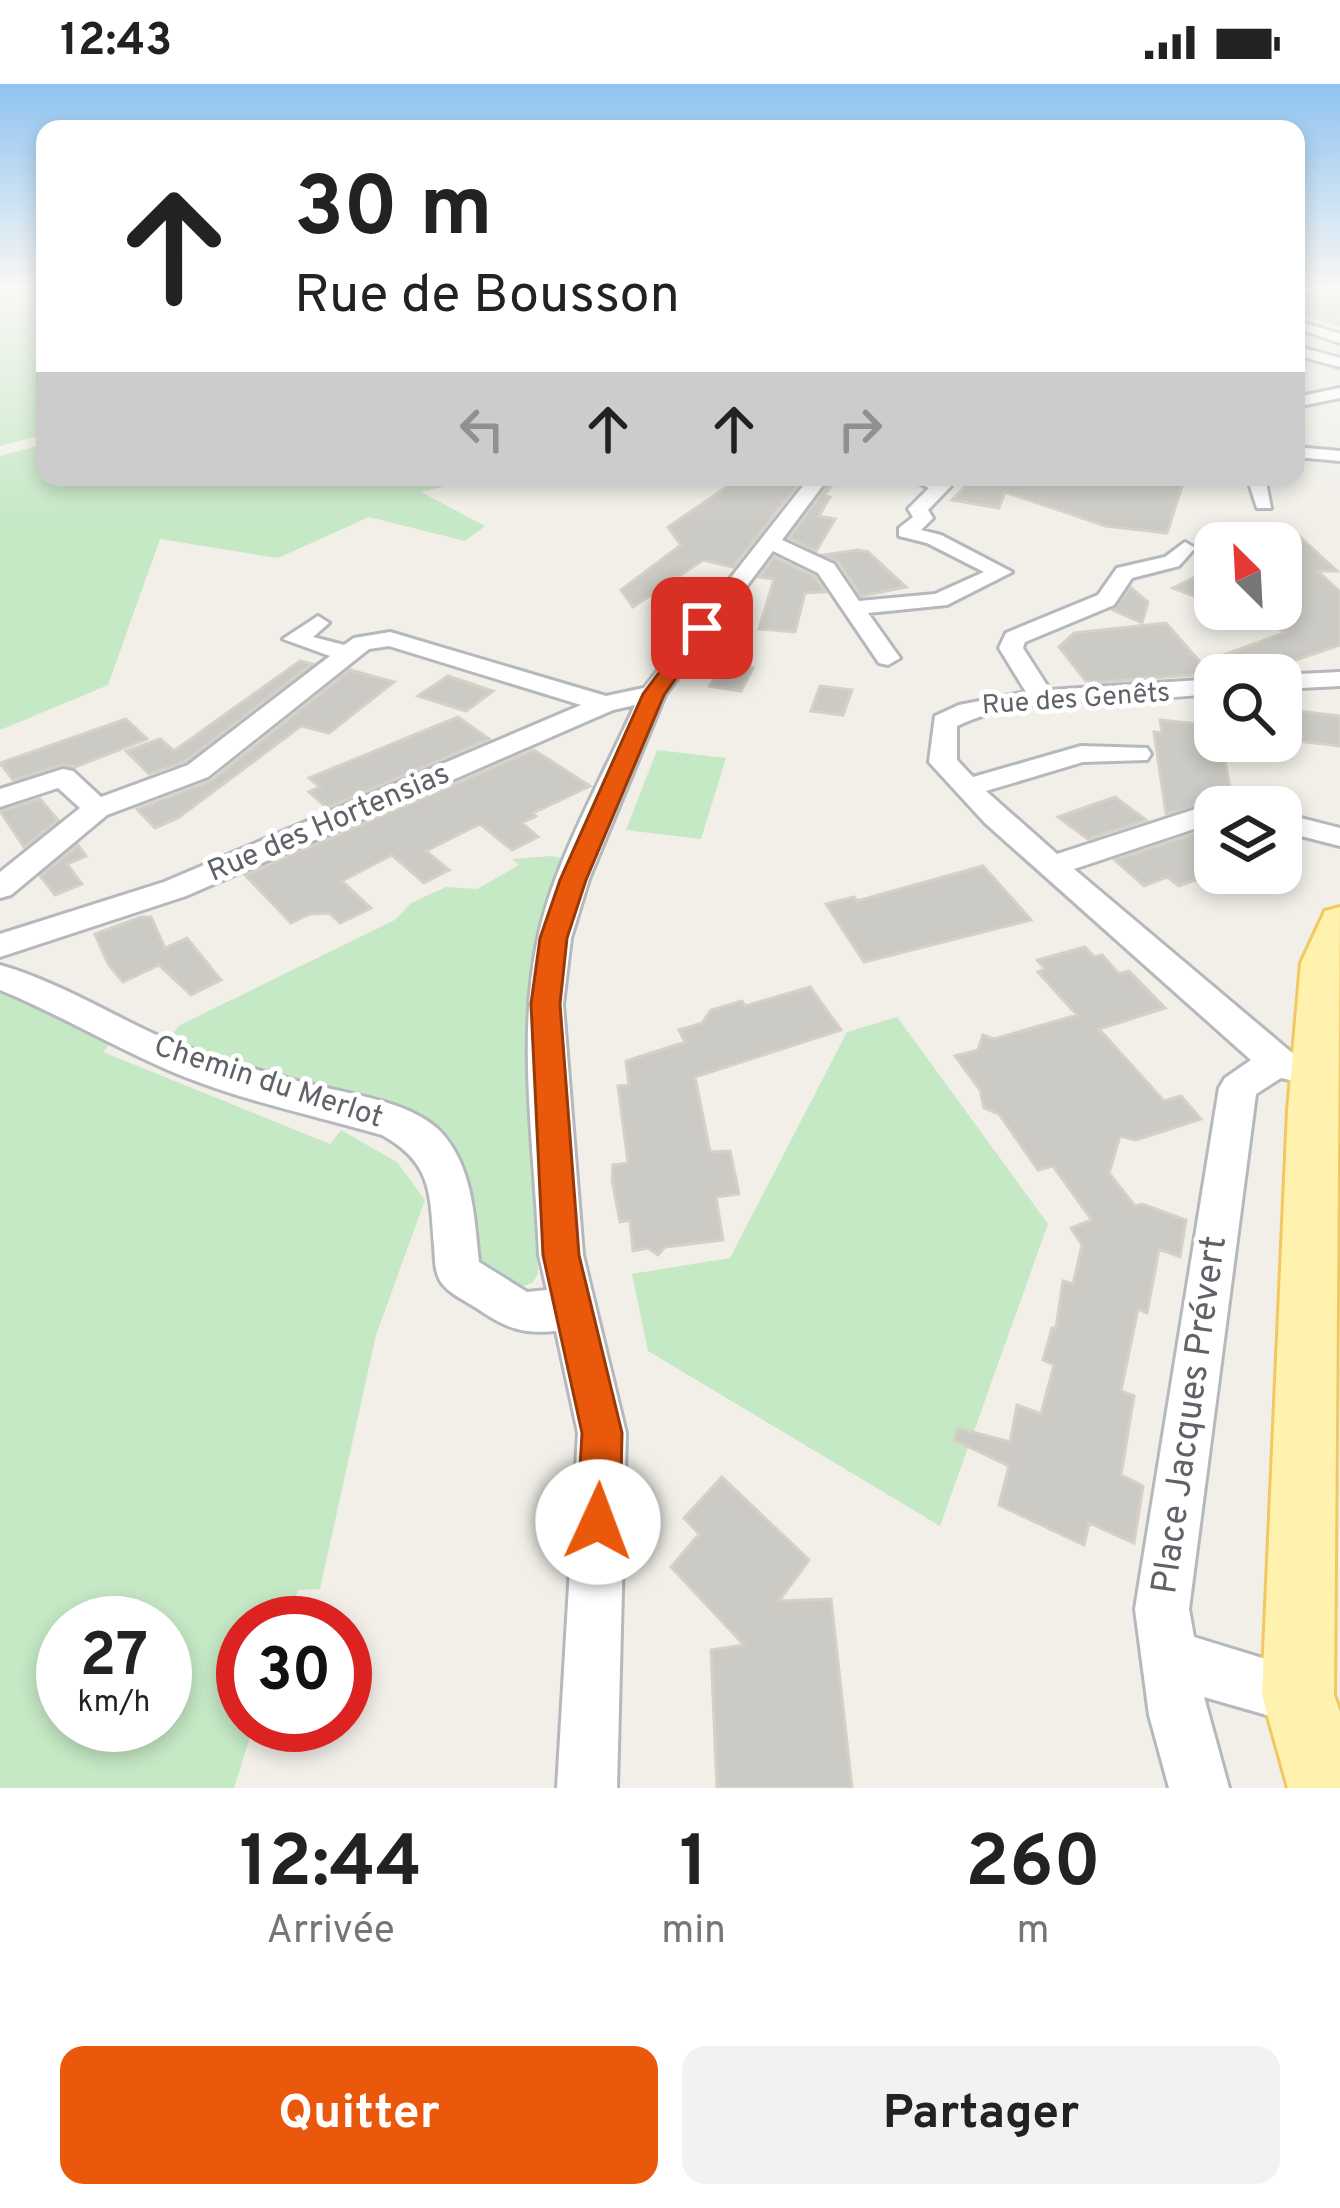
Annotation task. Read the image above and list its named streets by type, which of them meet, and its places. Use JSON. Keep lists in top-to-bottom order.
{
  "streets": {
    "street": [
      "Rue des Genêts",
      "Rue des Hortensias",
      "Chemin du Merlot",
      "Place Jacques Prévert"
    ]
  },
  "north": "top left",
  "page": {
    "status": "12:43",
    "turn": ["30 m", "Rue de Bousson"],
    "speed": "27 km/h",
    "limit": "30",
    "eta": [
      "12:44",
      "Arrivée",
      "1",
      "min",
      "260",
      "m"
    ],
    "buttons": ["Quitter", "Partager"]
  }
}
